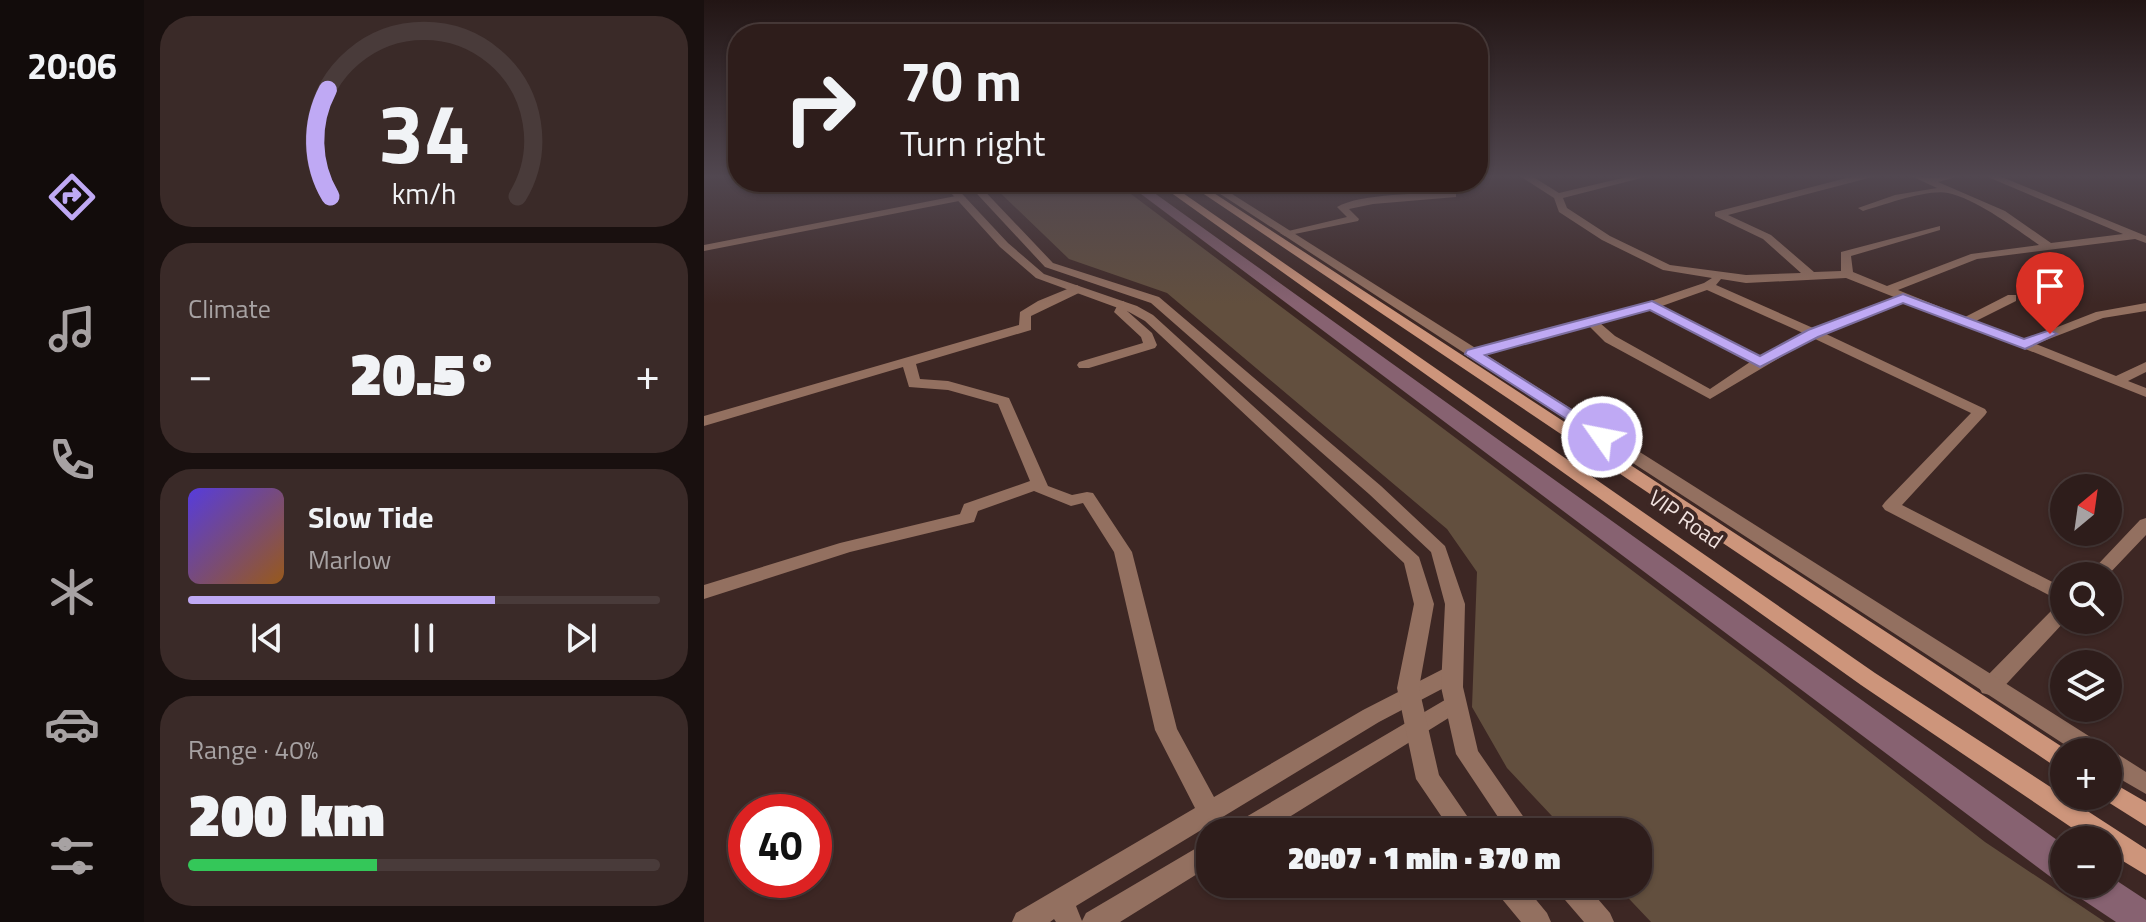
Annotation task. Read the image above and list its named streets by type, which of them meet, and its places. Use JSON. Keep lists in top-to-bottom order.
{
  "streets": {
    "main road": ["VIP Road"]
  },
  "north": "top right",
  "page": {
    "tabs": "20:06",
    "turn": ["70 m", "Turn right"],
    "tile": [
      "Climate",
      ["Range · 40%", "200 km"]
    ],
    "heat": ["−", "20.5°", "+"],
    "map_buttons": ["+", "−"],
    "song": ["Slow Tide", "Marlow"],
    "limit": "40",
    "trip": "20:07 · 1 min · 370 m",
    "gauge": ["34", "km/h"]
  }
}
